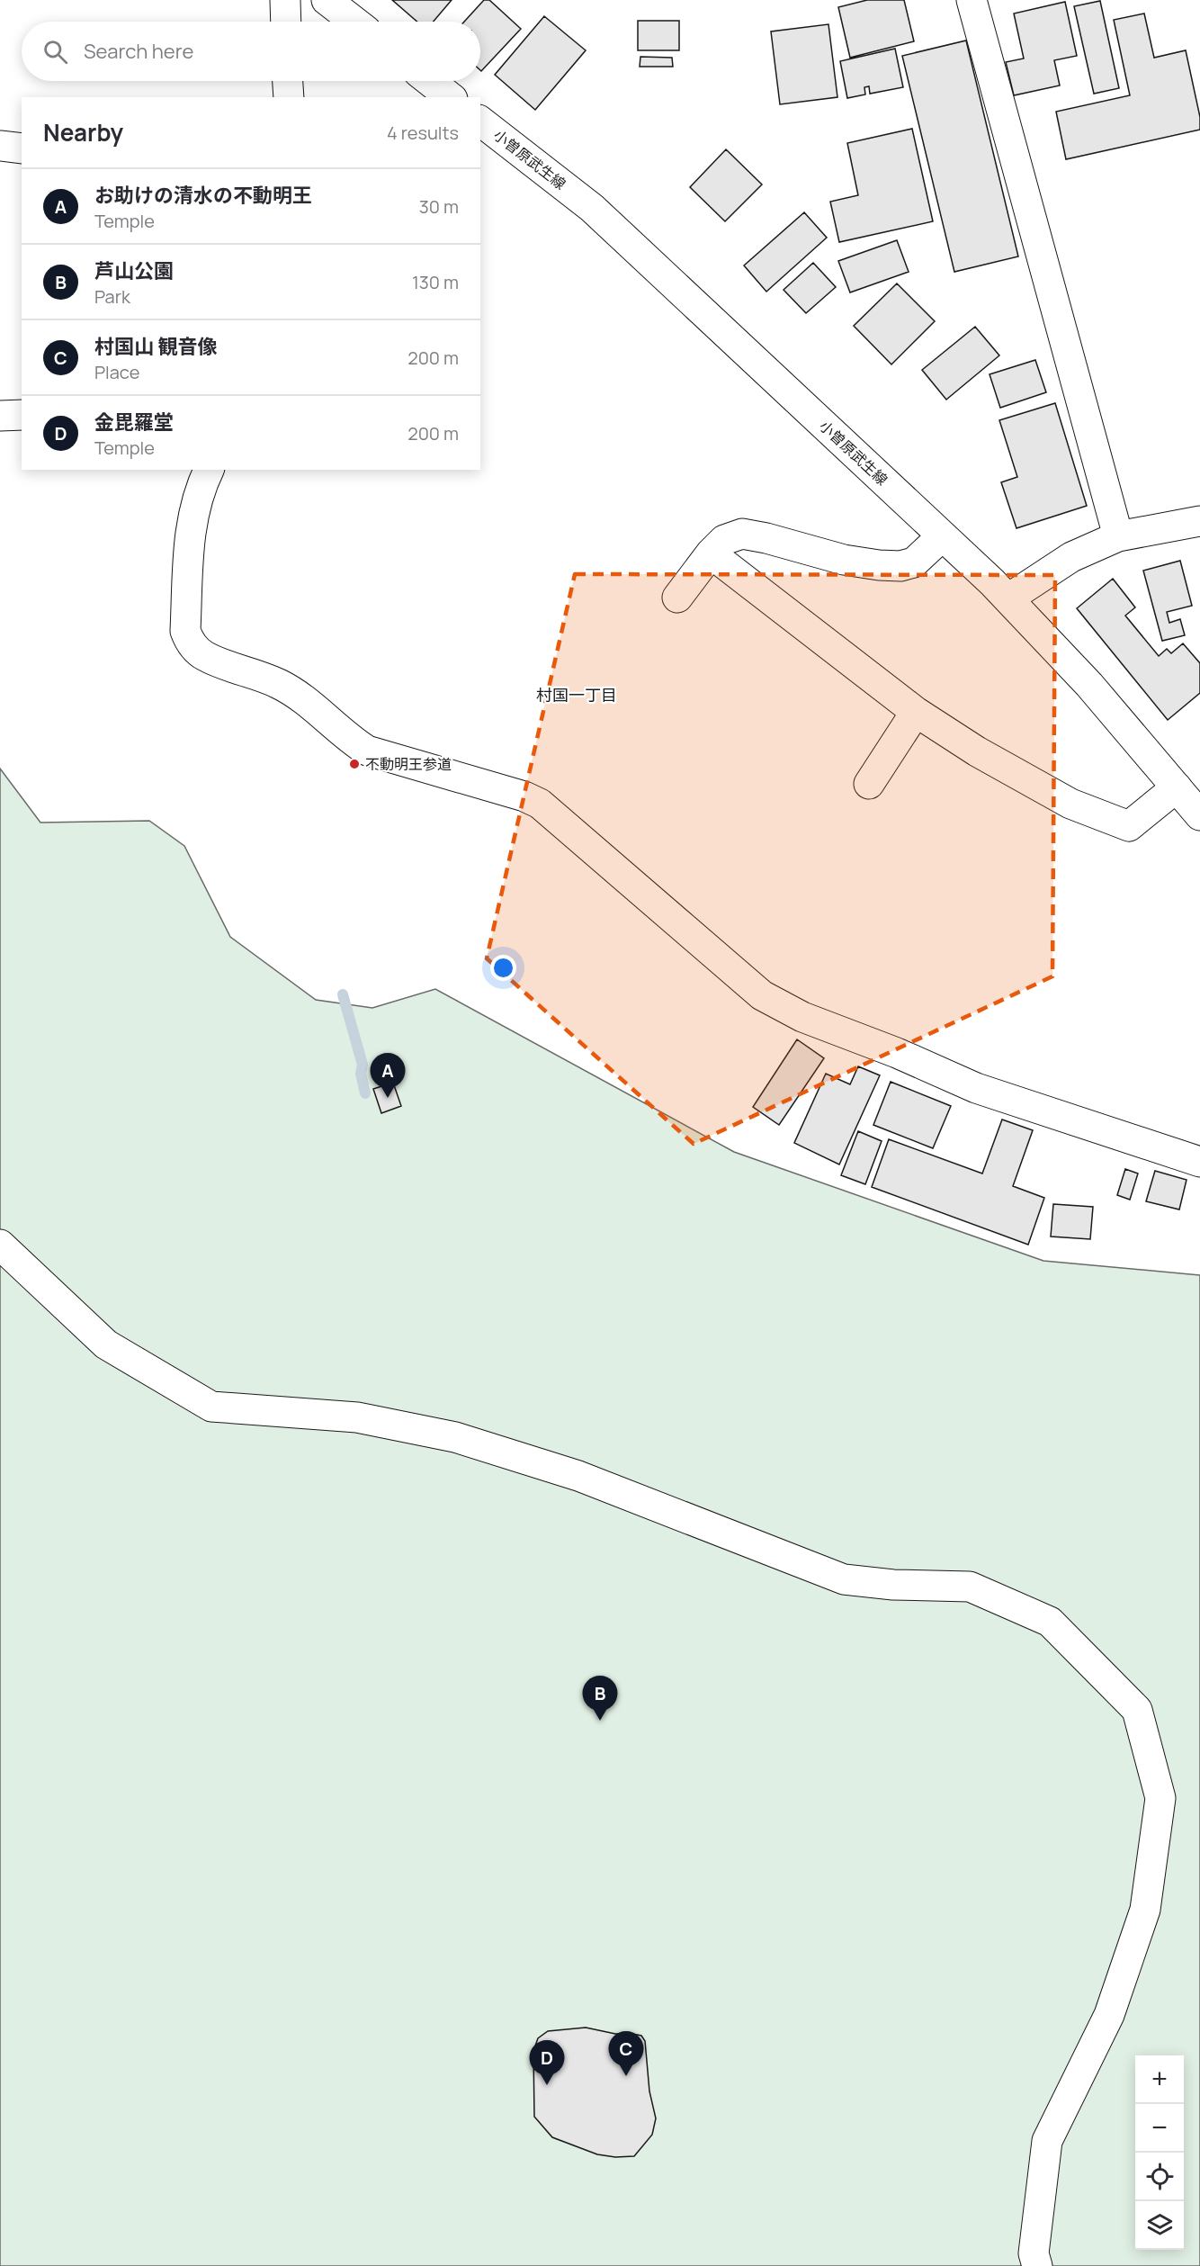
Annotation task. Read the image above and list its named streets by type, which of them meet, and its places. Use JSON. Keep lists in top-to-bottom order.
{
  "streets": {
    "street": ["小曽原武生線"]
  },
  "districts": ["村国一丁目"],
  "places": ["不動明王参道"],
  "page": {
    "search": "Search here",
    "heading": ["Nearby", "4 results"],
    "list": [
      {
        "mark": "A",
        "name": "お助けの清水の不動明王",
        "note": "Temple",
        "value": "30 m"
      },
      {
        "mark": "B",
        "name": "芦山公園",
        "note": "Park",
        "value": "130 m"
      },
      {
        "mark": "C",
        "name": "村国山 観音像",
        "note": "Place",
        "value": "200 m"
      },
      {
        "mark": "D",
        "name": "金毘羅堂",
        "note": "Temple",
        "value": "200 m"
      }
    ],
    "pins": [
      "A",
      "B",
      "C",
      "D"
    ],
    "map_buttons": ["+", "−"]
  }
}
